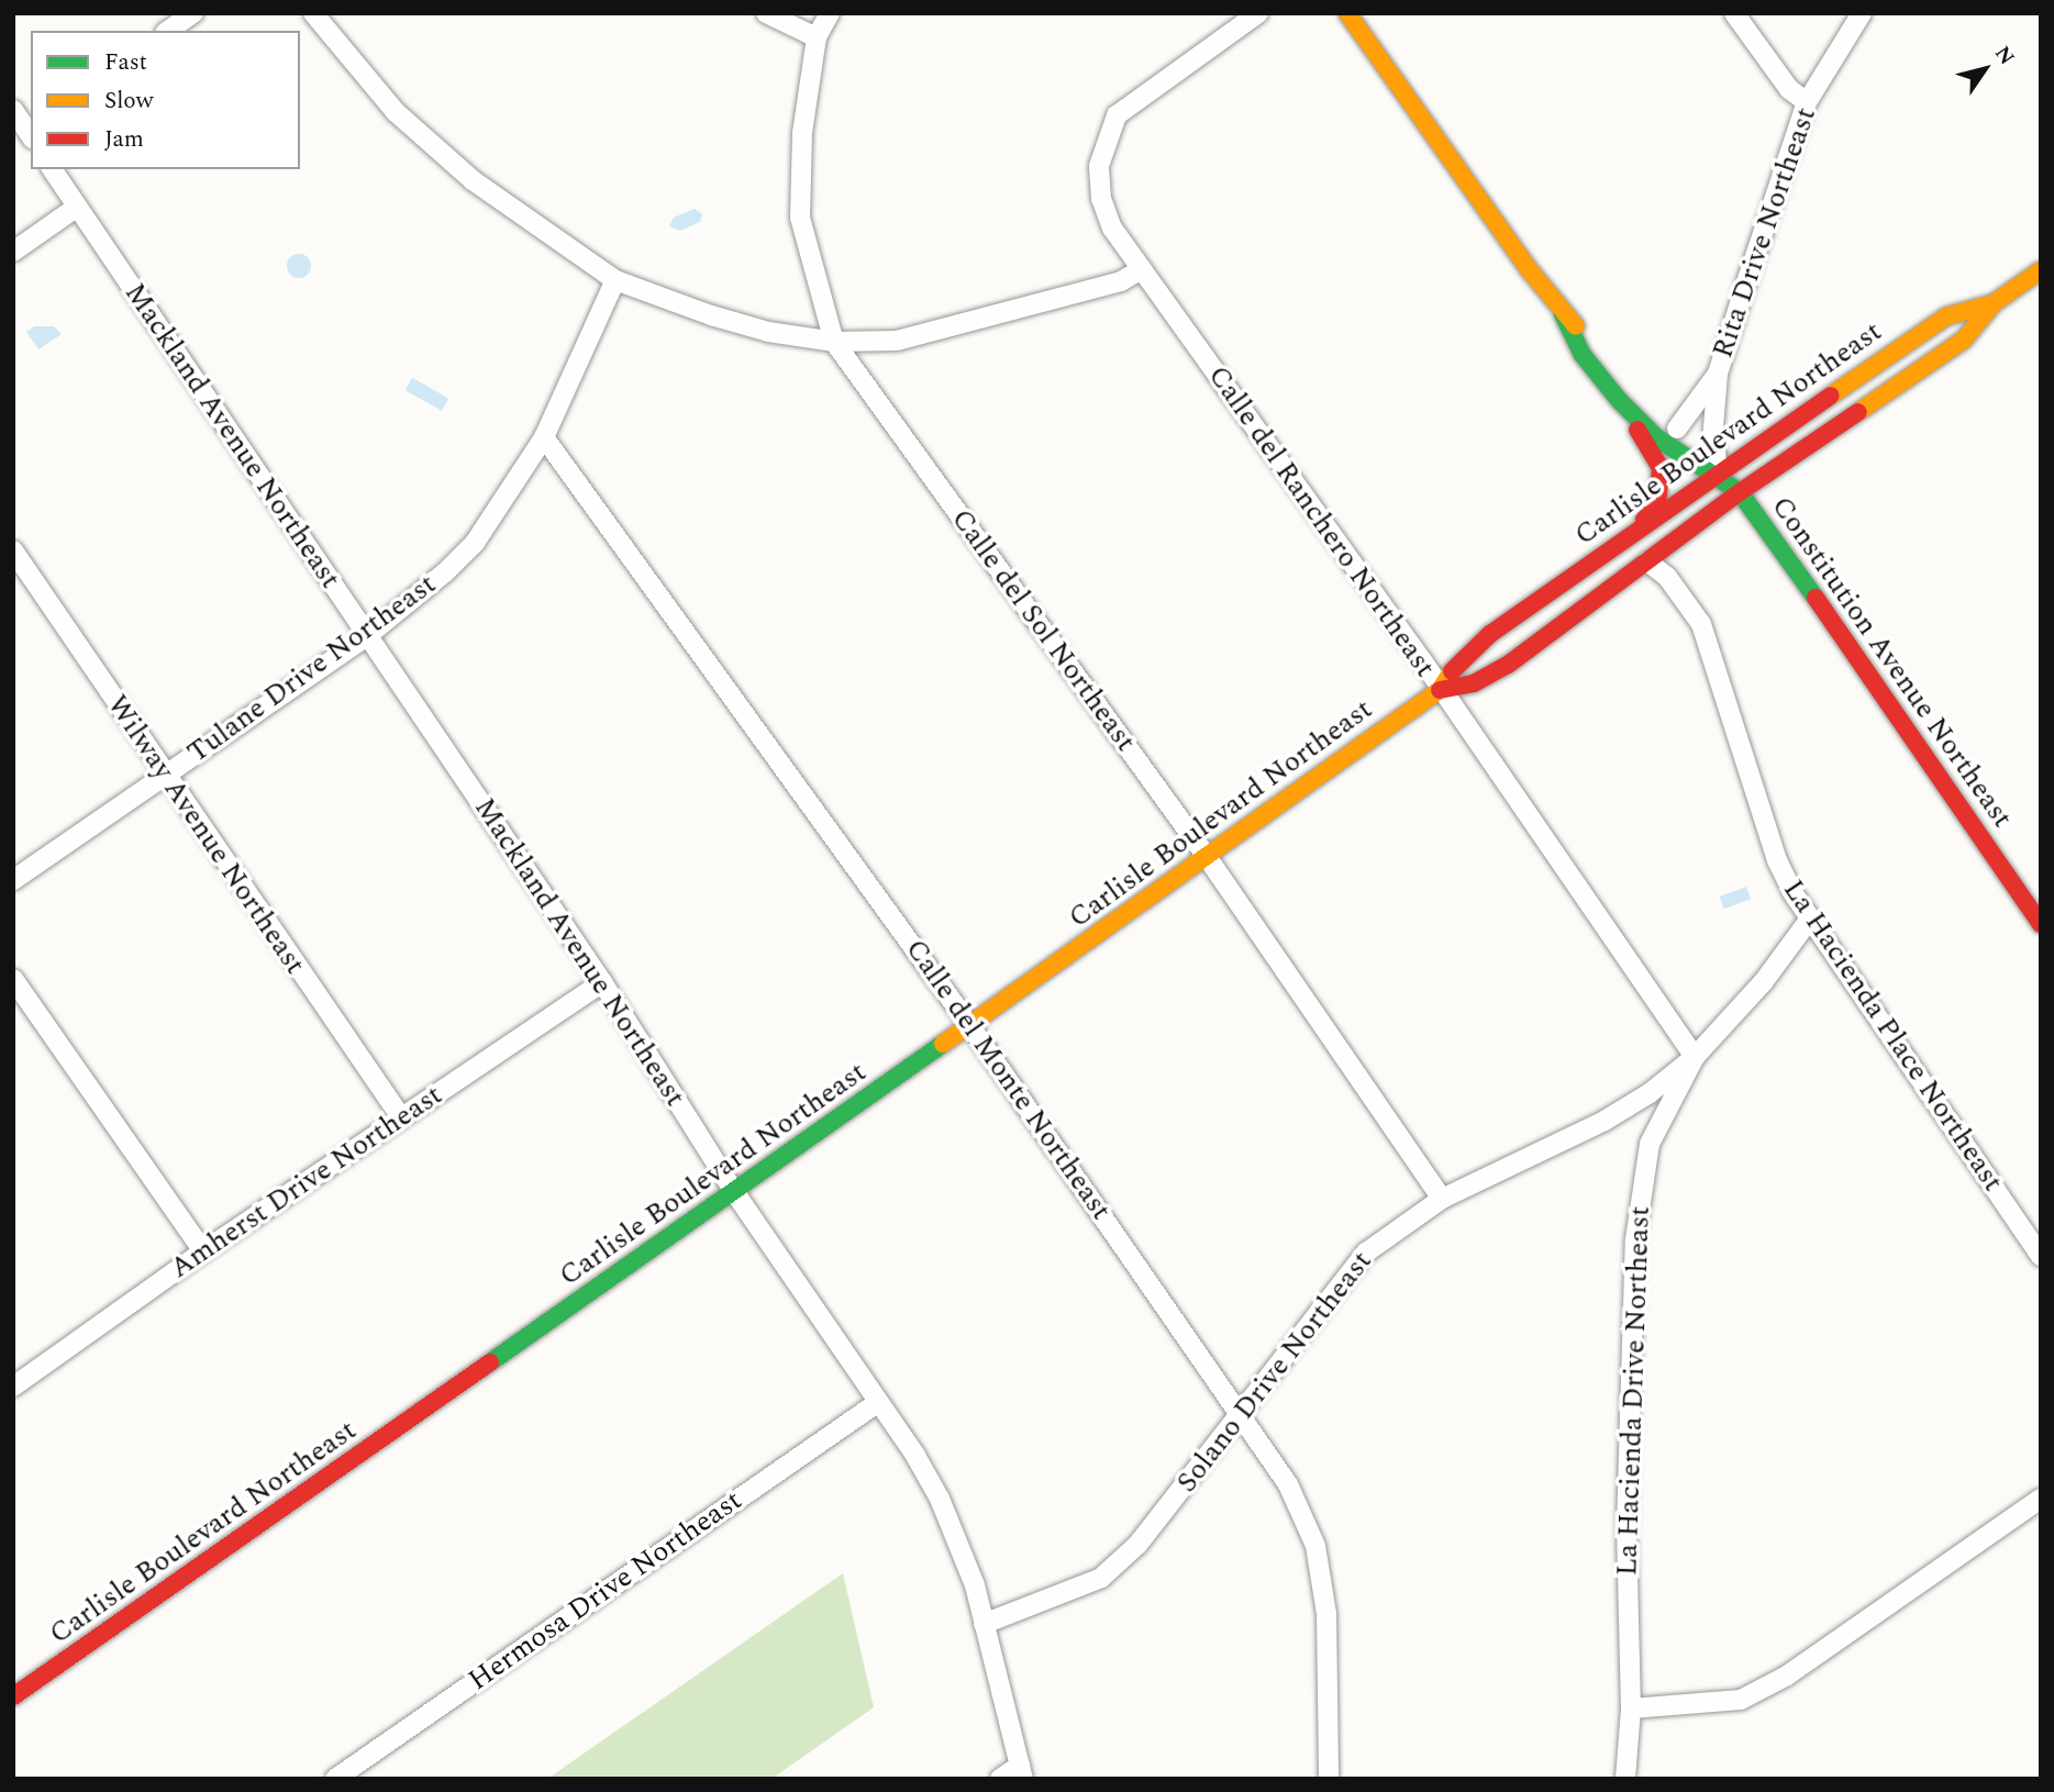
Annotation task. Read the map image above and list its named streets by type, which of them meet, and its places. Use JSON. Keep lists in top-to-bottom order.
{
  "streets": {
    "main road": ["Carlisle Boulevard Northeast", "Constitution Avenue Northeast"],
    "street": [
      "Rita Drive Northeast",
      "Mackland Avenue Northeast",
      "Calle del Ranchero Northeast",
      "Calle del Sol Northeast",
      "Tulane Drive Northeast",
      "Wilway Avenue Northeast",
      "La Hacienda Place Northeast",
      "Calle del Monte Northeast",
      "Amherst Drive Northeast",
      "Solano Drive Northeast",
      "La Hacienda Drive Northeast",
      "Hermosa Drive Northeast"
    ]
  },
  "crossings": [
    ["Rita Drive Northeast", "Carlisle Boulevard Northeast"],
    ["Rita Drive Northeast", "Constitution Avenue Northeast"],
    ["Carlisle Boulevard Northeast", "Mackland Avenue Northeast"],
    ["Carlisle Boulevard Northeast", "Calle del Ranchero Northeast"],
    ["Carlisle Boulevard Northeast", "Calle del Sol Northeast"],
    ["Carlisle Boulevard Northeast", "Constitution Avenue Northeast"],
    ["Carlisle Boulevard Northeast", "La Hacienda Place Northeast"],
    ["Carlisle Boulevard Northeast", "Calle del Monte Northeast"],
    ["Mackland Avenue Northeast", "Tulane Drive Northeast"],
    ["Mackland Avenue Northeast", "Amherst Drive Northeast"],
    ["Mackland Avenue Northeast", "Solano Drive Northeast"],
    ["Mackland Avenue Northeast", "Hermosa Drive Northeast"],
    ["Calle del Ranchero Northeast", "Solano Drive Northeast"],
    ["Calle del Ranchero Northeast", "La Hacienda Drive Northeast"],
    ["Calle del Sol Northeast", "Solano Drive Northeast"],
    ["Tulane Drive Northeast", "Wilway Avenue Northeast"],
    ["Tulane Drive Northeast", "Calle del Monte Northeast"],
    ["Wilway Avenue Northeast", "Amherst Drive Northeast"],
    ["La Hacienda Place Northeast", "La Hacienda Drive Northeast"],
    ["Calle del Monte Northeast", "Solano Drive Northeast"],
    ["Solano Drive Northeast", "La Hacienda Drive Northeast"]
  ],
  "legend": ["Fast", "Slow", "Jam"],
  "north": "top right"
}
